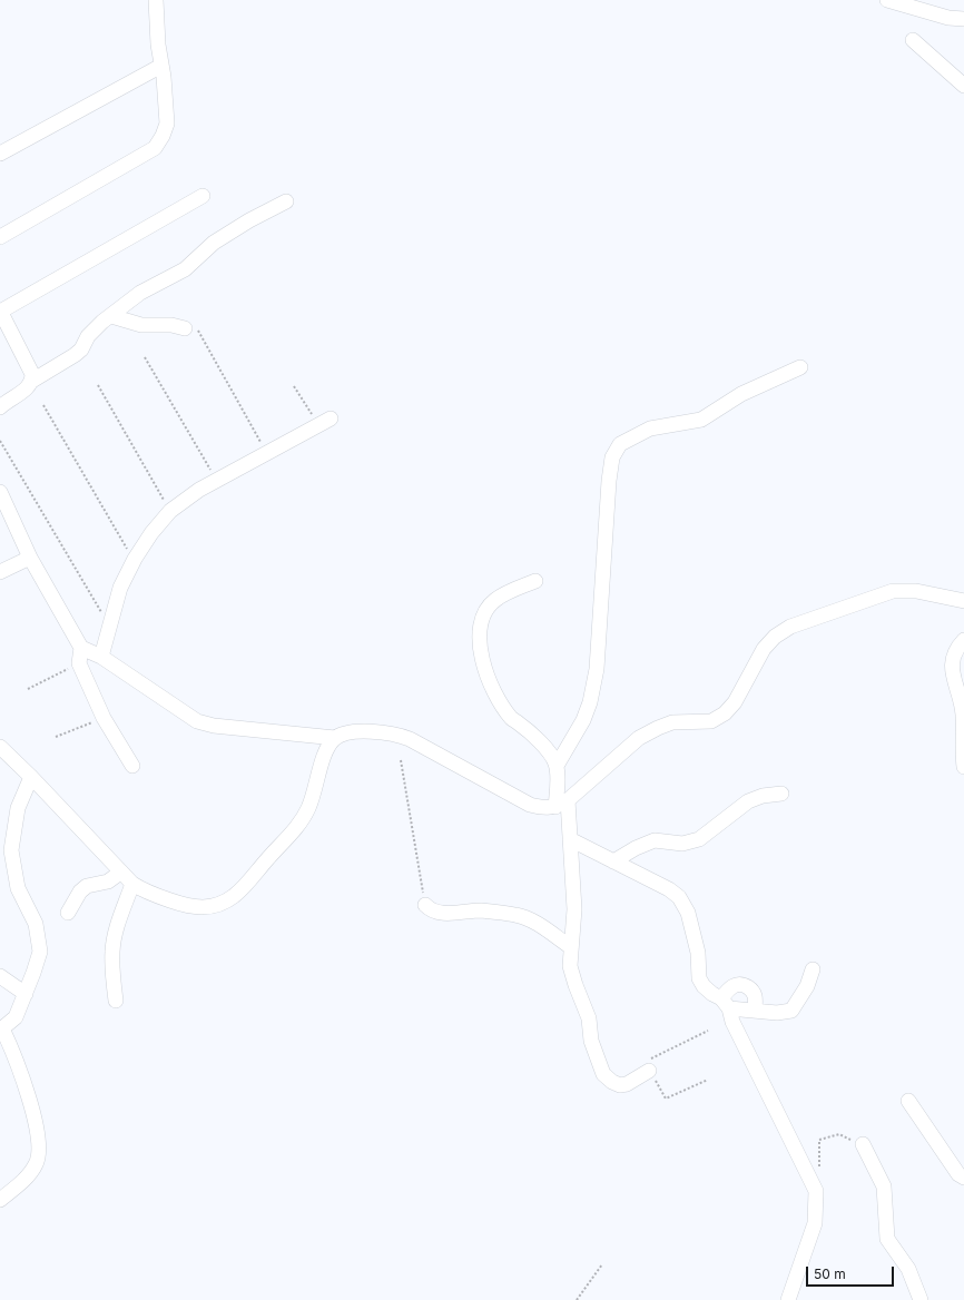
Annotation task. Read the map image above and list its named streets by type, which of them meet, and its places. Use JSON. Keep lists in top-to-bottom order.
{
  "scale_bar": "50 m"
}
